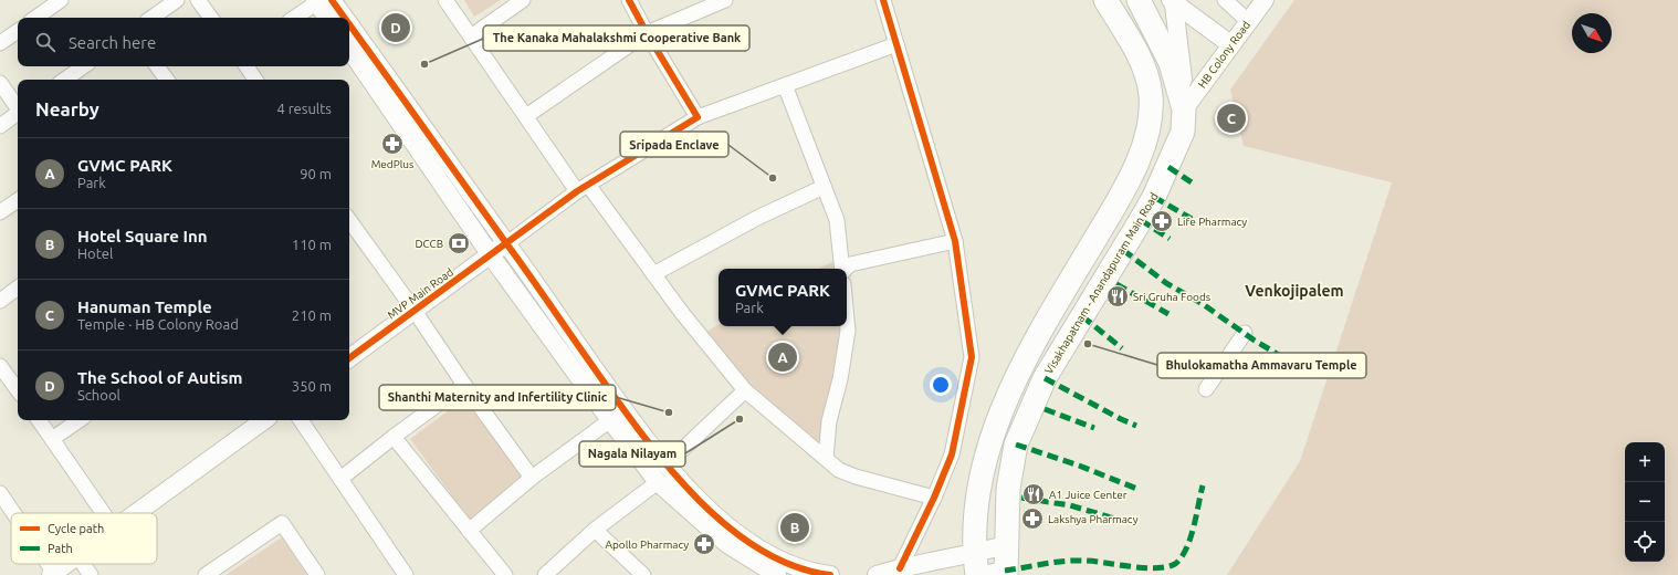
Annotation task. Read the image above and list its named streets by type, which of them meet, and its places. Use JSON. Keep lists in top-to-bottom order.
{
  "streets": {
    "main road": ["Visakhapatnam - Anandapuram Main Road"],
    "street": ["HB Colony Road", "MVP Main Road"]
  },
  "crossings": [
    ["HB Colony Road", "Visakhapatnam - Anandapuram Main Road"]
  ],
  "districts": ["Venkojipalem"],
  "places": {
    "other": [
      "The Kanaka Mahalakshmi Cooperative Bank",
      "Sripada Enclave",
      "Bhulokamatha Ammavaru Temple",
      "Shanthi Maternity and Infertility Clinic",
      "Nagala Nilayam"
    ],
    "pharmacy": [
      "MedPlus",
      "Life Pharmacy",
      "Lakshya Pharmacy",
      "Apollo Pharmacy"
    ],
    "bank": ["DCCB"],
    "restaurant": ["Sri Gruha Foods", "A1 Juice Center"]
  },
  "legend": ["Cycle path", "Path"],
  "north": "bottom right",
  "page": {
    "pins": [
      "D",
      "C",
      "A",
      "B"
    ],
    "search": "Search here",
    "heading": ["Nearby", "4 results"],
    "list": [
      {
        "mark": "A",
        "name": "GVMC PARK",
        "note": "Park",
        "value": "90 m"
      },
      {
        "mark": "B",
        "name": "Hotel Square Inn",
        "note": "Hotel",
        "value": "110 m"
      },
      {
        "mark": "C",
        "name": "Hanuman Temple",
        "note": "Temple · HB Colony Road",
        "value": "210 m"
      },
      {
        "mark": "D",
        "name": "The School of Autism",
        "note": "School",
        "value": "350 m"
      }
    ],
    "popup": ["GVMC PARK", "Park"],
    "map_buttons": ["+", "−"]
  }
}
